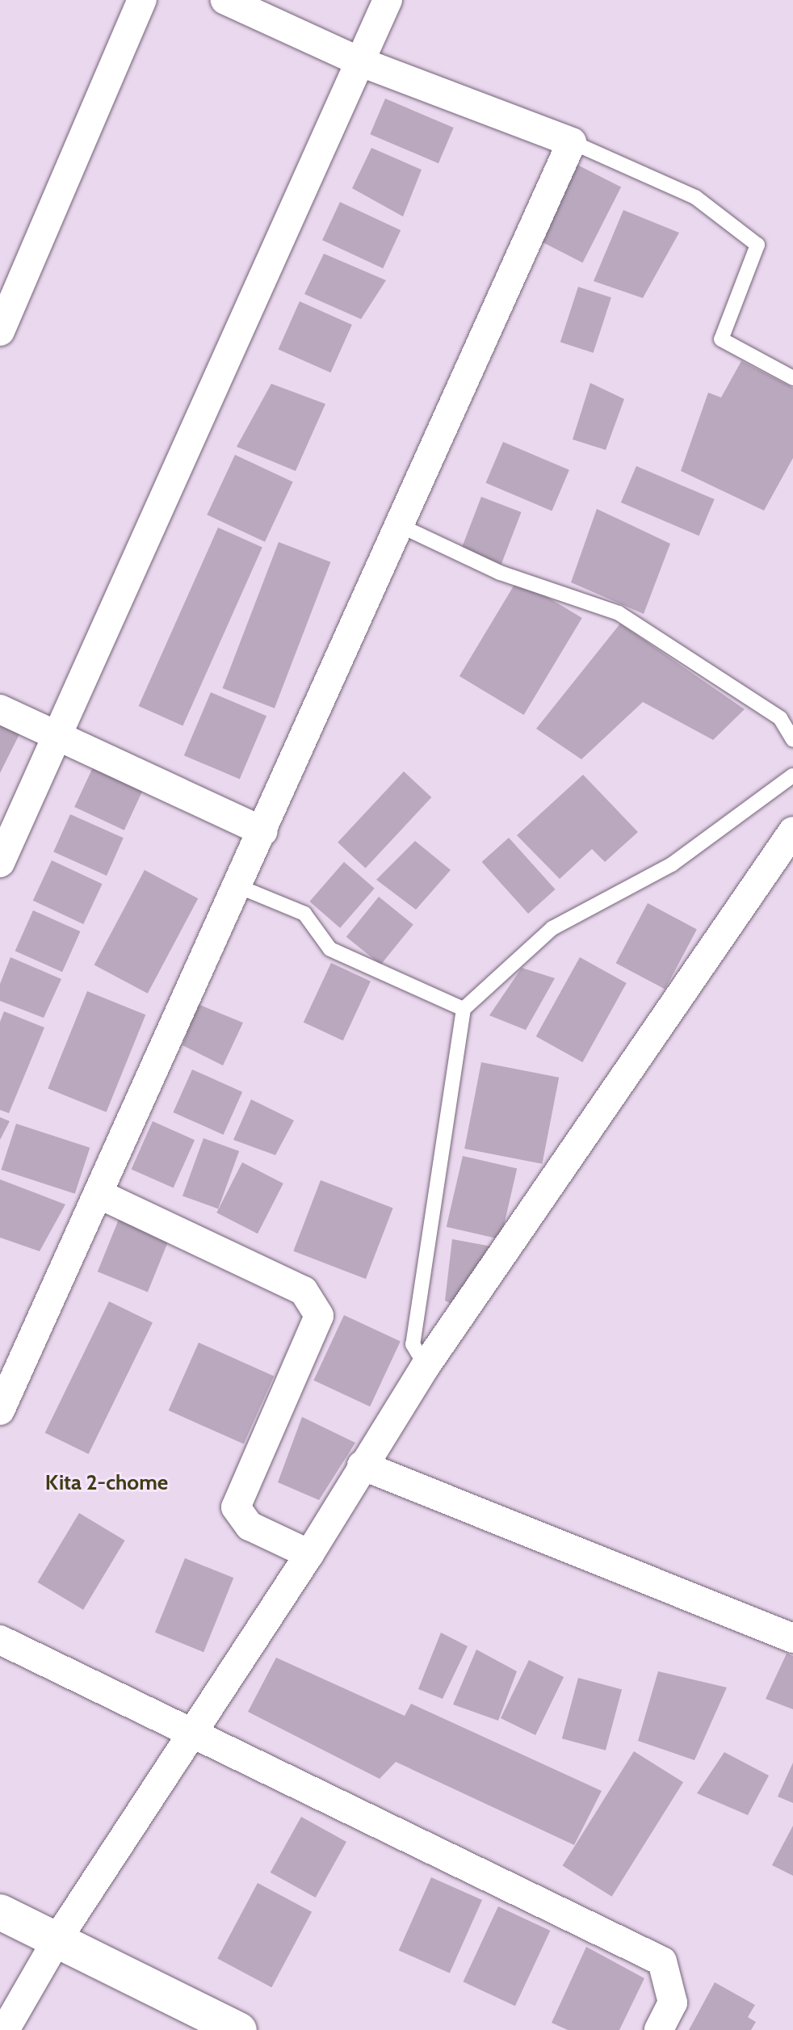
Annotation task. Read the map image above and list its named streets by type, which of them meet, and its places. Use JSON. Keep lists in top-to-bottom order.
{
  "districts": ["Kita 2-chome"]
}
